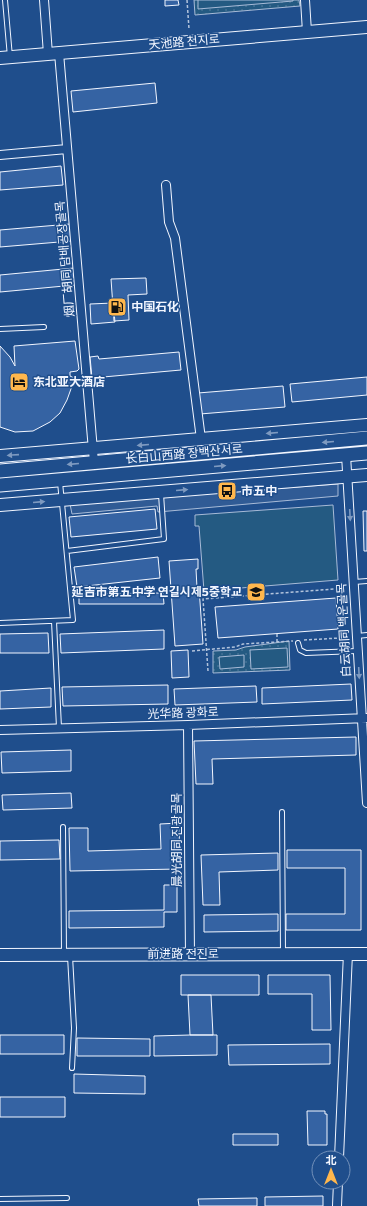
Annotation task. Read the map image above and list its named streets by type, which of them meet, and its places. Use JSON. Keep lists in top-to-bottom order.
{
  "streets": {
    "main road": ["长白山西路 장백산서로"],
    "street": [
      "天池路 천지로",
      "烟厂胡同 담배공장골목",
      "白云胡同 백운골목",
      "光华路 광화로",
      "晨光胡同 진광골목",
      "前进路 전진로"
    ]
  },
  "crossings": [
    ["天池路 천지로", "烟厂胡同 담배공장골목"],
    ["烟厂胡同 담배공장골목", "长白山西路 장백산서로"],
    ["长白山西路 장백산서로", "白云胡同 백운골목"],
    ["白云胡同 백운골목", "光华路 광화로"],
    ["光华路 광화로", "晨光胡同 진광골목"],
    ["晨光胡同 진광골목", "前进路 전진로"]
  ],
  "one_way": ["白云胡同 백운골목"],
  "places": {
    "fuel station": ["中国石化"],
    "hotel": ["东北亚大酒店"],
    "bus stop": ["市五中"],
    "school or university": ["延吉市第五中学 연길시제5중학교"]
  },
  "north": "top"
}
